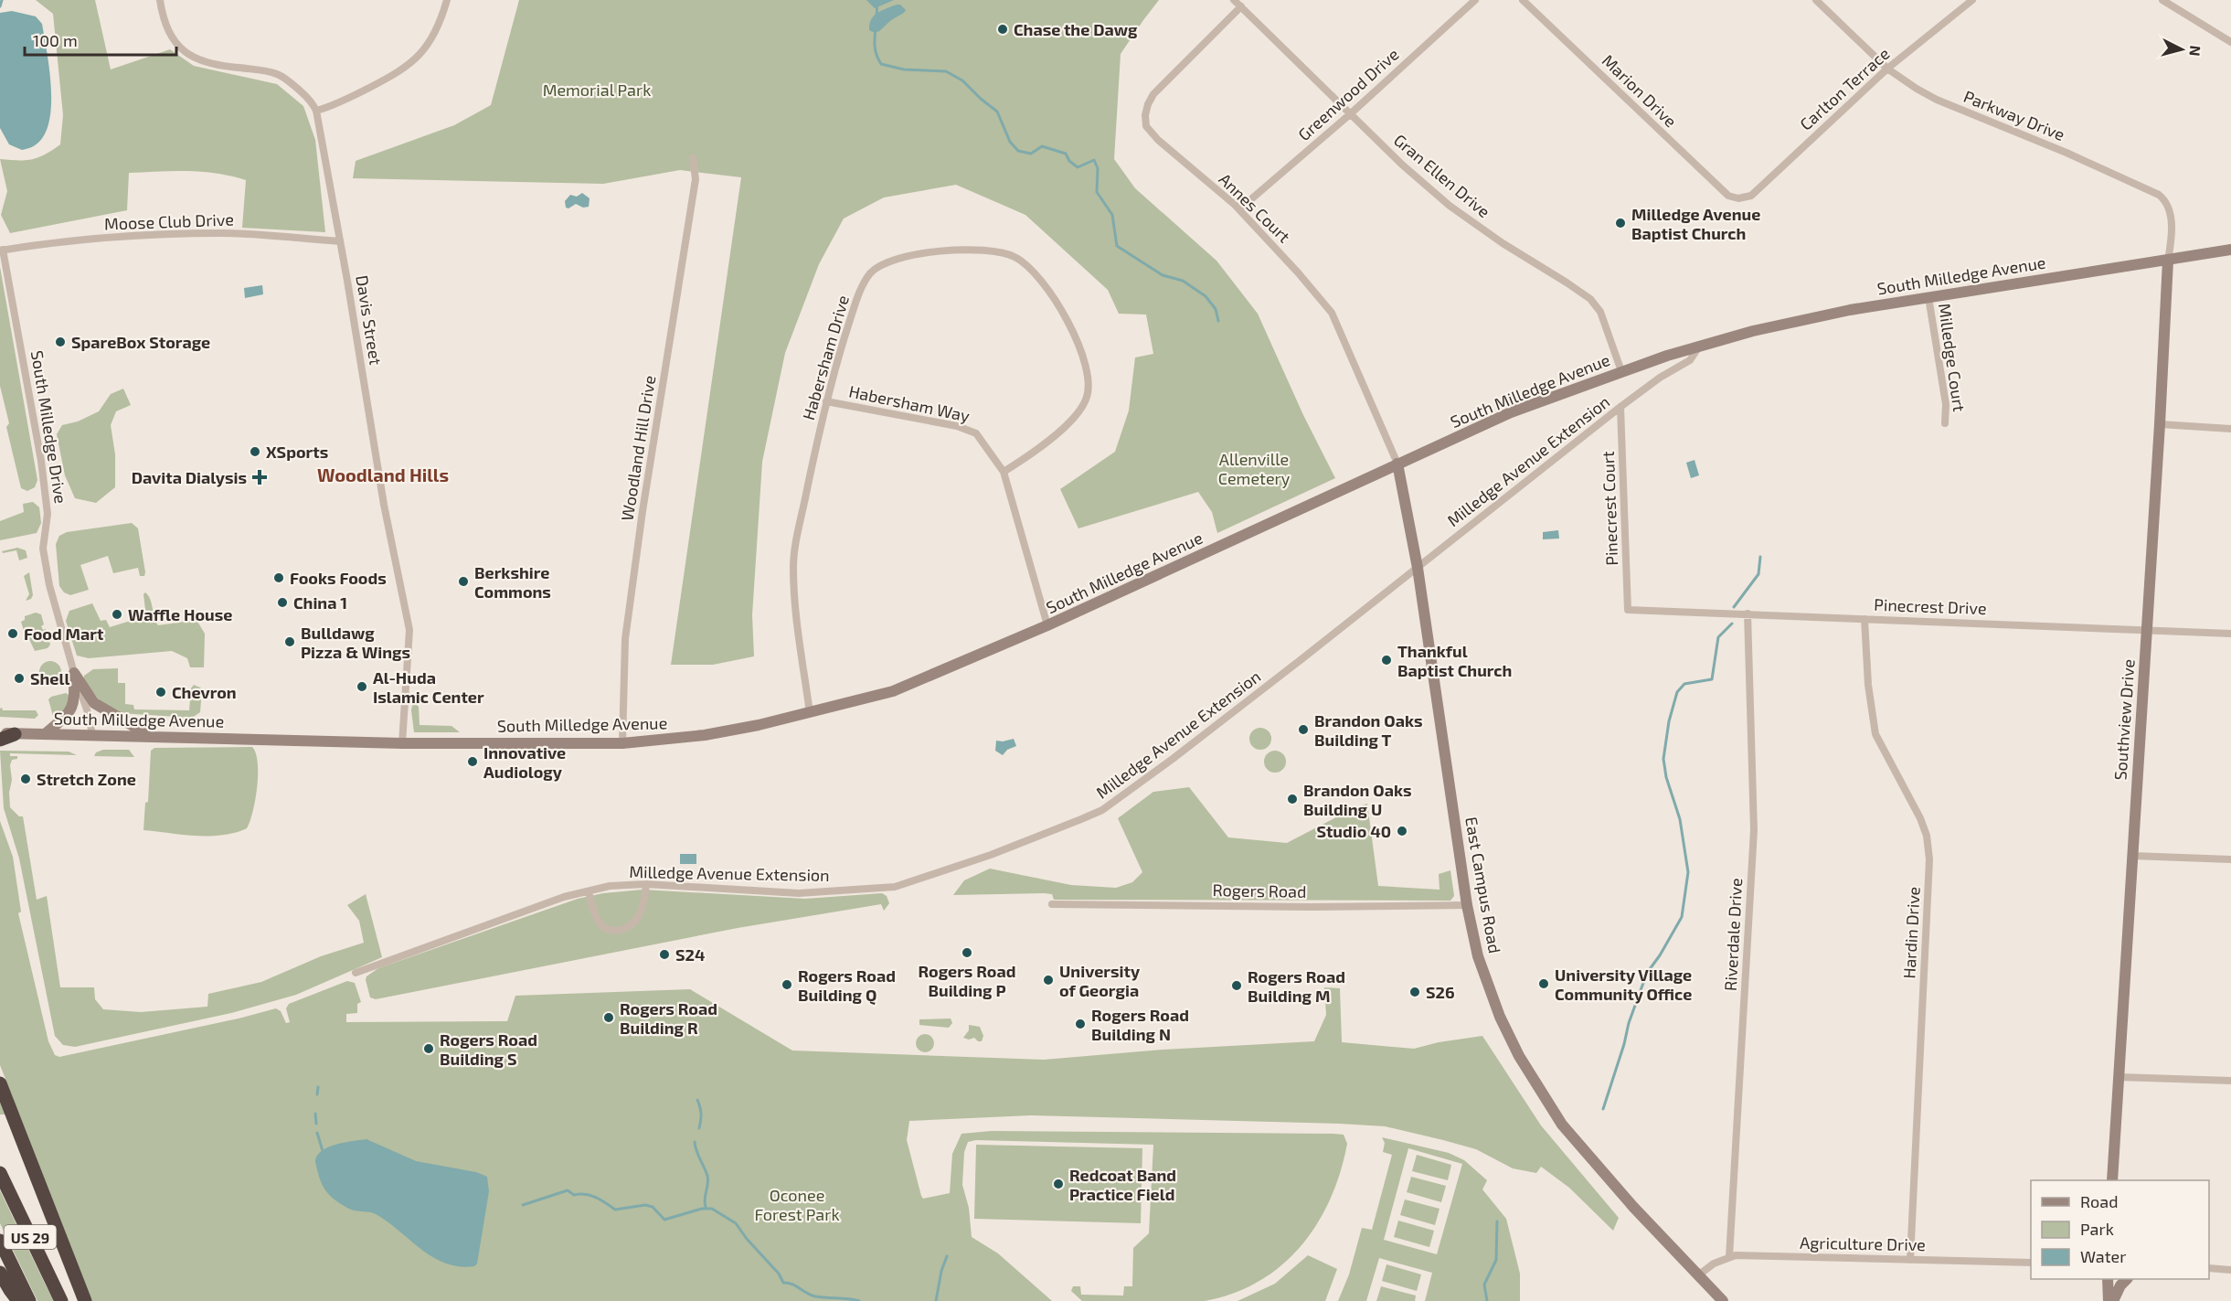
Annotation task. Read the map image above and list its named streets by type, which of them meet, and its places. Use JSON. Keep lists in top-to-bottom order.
{
  "streets": {
    "highway": ["US 29"],
    "main road": ["South Milledge Avenue", "Southview Drive", "East Campus Road"],
    "street": [
      "Carlton Terrace",
      "Marion Drive",
      "Greenwood Drive",
      "Parkway Drive",
      "Gran Ellen Drive",
      "Annes Court",
      "Moose Club Drive",
      "Davis Street",
      "Habersham Drive",
      "Milledge Court",
      "Habersham Way",
      "South Milledge Drive",
      "Woodland Hill Drive",
      "Milledge Avenue Extension",
      "Pinecrest Court",
      "Pinecrest Drive",
      "Rogers Road",
      "Hardin Drive",
      "Riverdale Drive",
      "Agriculture Drive"
    ]
  },
  "crossings": [
    ["Carlton Terrace", "Marion Drive"],
    ["Carlton Terrace", "Parkway Drive"],
    ["Greenwood Drive", "Gran Ellen Drive"],
    ["Greenwood Drive", "Annes Court"],
    ["Parkway Drive", "South Milledge Avenue"],
    ["Parkway Drive", "Southview Drive"],
    ["Gran Ellen Drive", "Annes Court"],
    ["Gran Ellen Drive", "South Milledge Avenue"],
    ["Annes Court", "South Milledge Avenue"],
    ["Annes Court", "East Campus Road"],
    ["Moose Club Drive", "Davis Street"],
    ["Moose Club Drive", "South Milledge Drive"],
    ["South Milledge Avenue", "Davis Street"],
    ["South Milledge Avenue", "Habersham Drive"],
    ["South Milledge Avenue", "Milledge Court"],
    ["South Milledge Avenue", "Habersham Way"],
    ["South Milledge Avenue", "South Milledge Drive"],
    ["South Milledge Avenue", "Woodland Hill Drive"],
    ["South Milledge Avenue", "Milledge Avenue Extension"],
    ["South Milledge Avenue", "Southview Drive"],
    ["South Milledge Avenue", "East Campus Road"],
    ["Habersham Drive", "Habersham Way"],
    ["Milledge Avenue Extension", "Pinecrest Court"],
    ["Milledge Avenue Extension", "East Campus Road"],
    ["Pinecrest Court", "Pinecrest Drive"],
    ["Pinecrest Drive", "Southview Drive"],
    ["Pinecrest Drive", "Hardin Drive"],
    ["Pinecrest Drive", "Riverdale Drive"],
    ["East Campus Road", "Rogers Road"],
    ["East Campus Road", "Agriculture Drive"],
    ["Hardin Drive", "Agriculture Drive"],
    ["Riverdale Drive", "Agriculture Drive"]
  ],
  "districts": ["Woodland Hills"],
  "parks": ["Memorial Park", "Allenville Cemetery", "Oconee Forest Park"],
  "places": {
    "other": [
      "Chase the Dawg",
      "Milledge Avenue Baptist Church",
      "SpareBox Storage",
      "XSports",
      "Fooks Foods",
      "Berkshire Commons",
      "China 1",
      "Waffle House",
      "Food Mart",
      "Bulldawg Pizza & Wings",
      "Thankful Baptist Church",
      "Shell",
      "Al-Huda Islamic Center",
      "Chevron",
      "Brandon Oaks Building T",
      "Innovative Audiology",
      "Stretch Zone",
      "Brandon Oaks Building U",
      "Studio 40",
      "Rogers Road Building P",
      "S24",
      "University of Georgia",
      "University Village Community Office",
      "Rogers Road Building Q",
      "Rogers Road Building M",
      "S26",
      "Rogers Road Building R",
      "Rogers Road Building N",
      "Rogers Road Building S",
      "Redcoat Band Practice Field"
    ],
    "health": ["Davita Dialysis"]
  },
  "legend": ["Road", "Park", "Water"],
  "scale_bar": "100 m",
  "north": "right"
}
